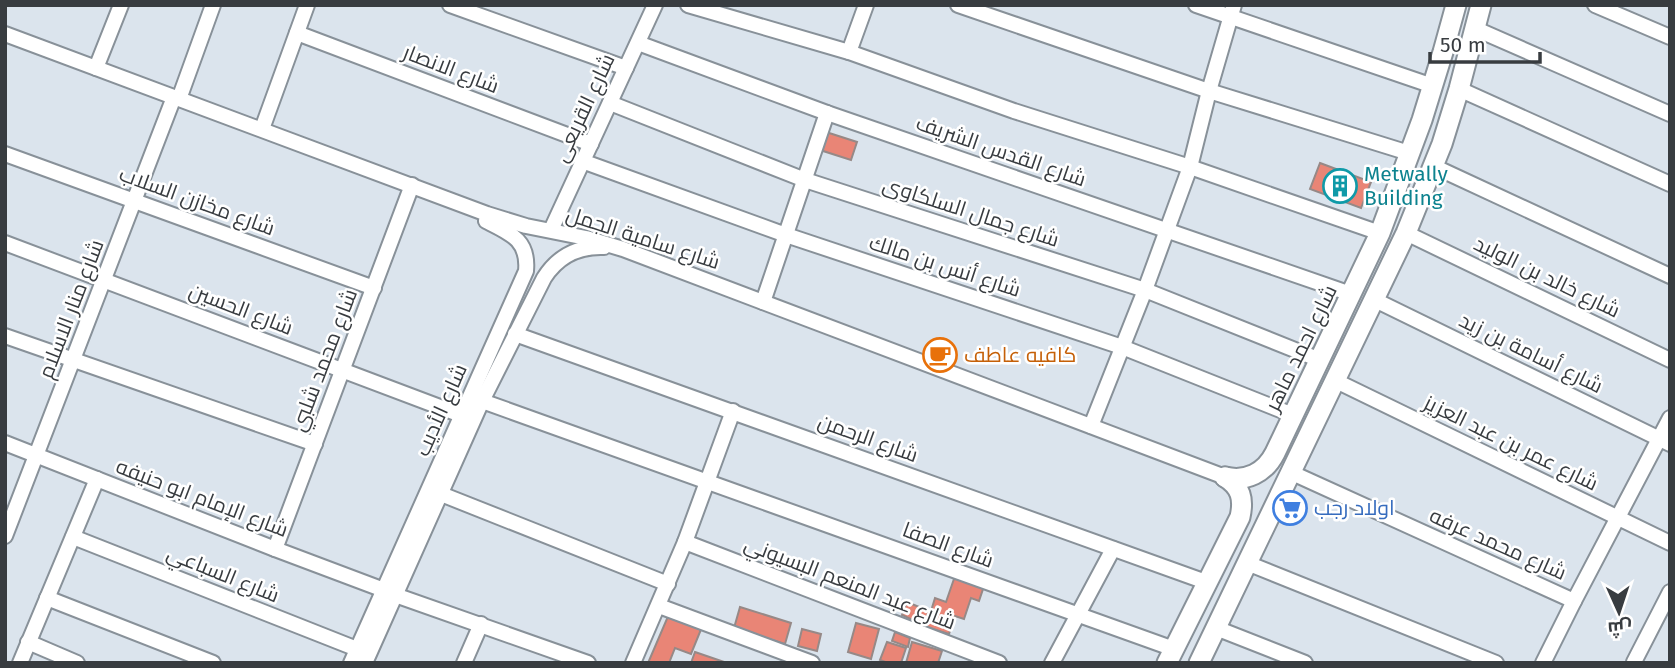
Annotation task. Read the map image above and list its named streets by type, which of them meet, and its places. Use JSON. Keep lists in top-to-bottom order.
{
  "streets": {
    "main road": ["شارع احمد ماهر"],
    "street": [
      "شارع الانصار",
      "شارع القريعى",
      "شارع القدس الشريف",
      "شارع مخازن السلاب",
      "شارع جمال السلكاوى",
      "شارع سامية الجمل",
      "شارع أنس بن مالك",
      "شارع خالد بن الوليد",
      "شارع منار الاسلام",
      "شارع الحسين",
      "شارع أسامة بن زيد",
      "شارع محمد شلبي",
      "شارع الأديب",
      "شارع الرحمن",
      "شارع عمر بن عبد العزيز",
      "شارع الإمام ابو حنيفه",
      "شارع محمد عرفه",
      "شارع الصفا",
      "شارع السباعي",
      "شارع عبد المنعم البسيوني"
    ]
  },
  "crossings": [
    ["شارع الانصار", "شارع القريعى"],
    ["شارع القريعى", "شارع القدس الشريف"],
    ["شارع القريعى", "شارع جمال السلكاوى"],
    ["شارع القريعى", "شارع سامية الجمل"],
    ["شارع القريعى", "شارع أنس بن مالك"],
    ["شارع القدس الشريف", "شارع احمد ماهر"],
    ["شارع مخازن السلاب", "شارع منار الاسلام"],
    ["شارع مخازن السلاب", "شارع محمد شلبي"],
    ["شارع جمال السلكاوى", "شارع احمد ماهر"],
    ["شارع سامية الجمل", "شارع منار الاسلام"],
    ["شارع سامية الجمل", "شارع احمد ماهر"],
    ["شارع سامية الجمل", "شارع محمد شلبي"],
    ["شارع سامية الجمل", "شارع الأديب"],
    ["شارع أنس بن مالك", "شارع احمد ماهر"],
    ["شارع خالد بن الوليد", "شارع احمد ماهر"],
    ["شارع منار الاسلام", "شارع الحسين"],
    ["شارع منار الاسلام", "شارع الإمام ابو حنيفه"],
    ["شارع الحسين", "شارع محمد شلبي"],
    ["شارع الحسين", "شارع الأديب"],
    ["شارع احمد ماهر", "شارع أسامة بن زيد"],
    ["شارع احمد ماهر", "شارع عمر بن عبد العزيز"],
    ["شارع احمد ماهر", "شارع محمد عرفه"],
    ["شارع محمد شلبي", "شارع الإمام ابو حنيفه"],
    ["شارع الأديب", "شارع الرحمن"],
    ["شارع الأديب", "شارع الإمام ابو حنيفه"],
    ["شارع الأديب", "شارع الصفا"],
    ["شارع الأديب", "شارع السباعي"]
  ],
  "places": {
    "building": ["Metwally Building"],
    "cafe": ["كافيه عاطف"],
    "supermarket": ["اولاد رجب"]
  },
  "scale_bar": "50 m",
  "north": "bottom"
}
